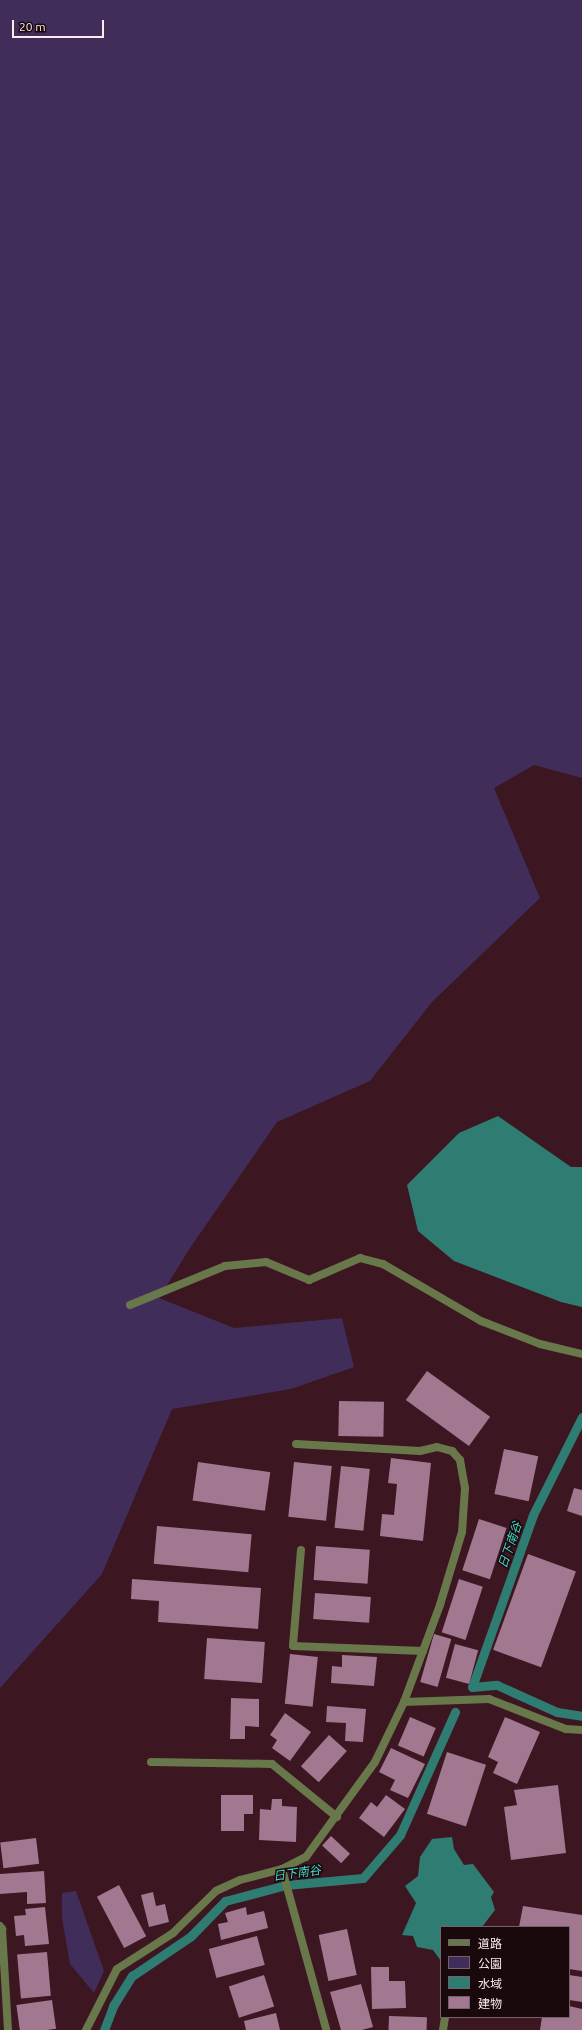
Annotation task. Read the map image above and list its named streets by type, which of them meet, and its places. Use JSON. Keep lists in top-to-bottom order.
{
  "water": ["日下南谷"],
  "legend": [
    "道路",
    "公園",
    "水域",
    "建物"
  ],
  "scale_bar": "20 m"
}
